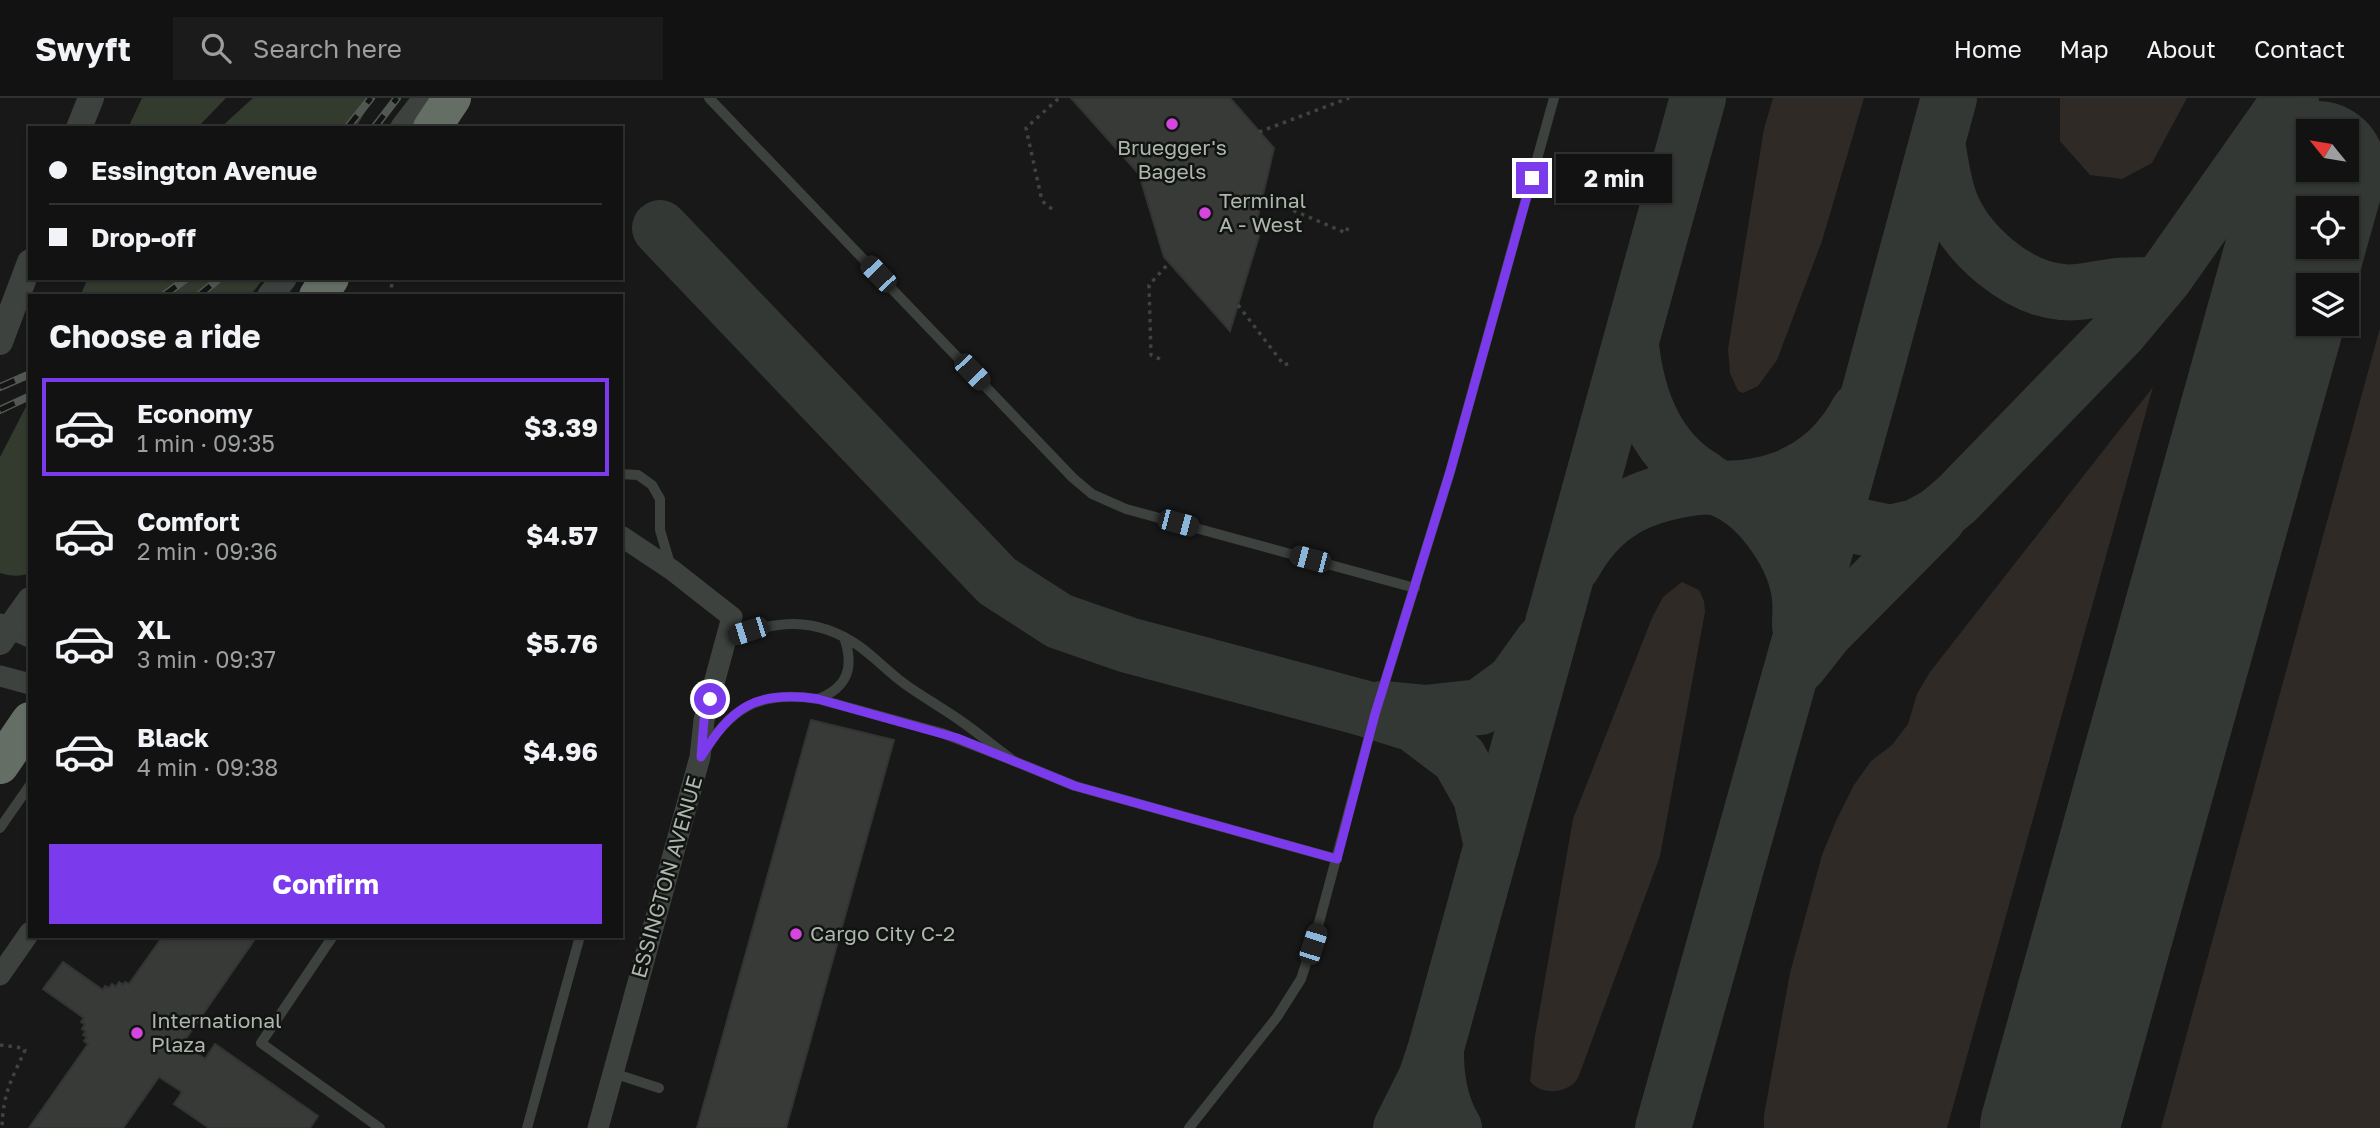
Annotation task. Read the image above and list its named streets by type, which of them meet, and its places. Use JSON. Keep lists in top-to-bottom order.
{
  "streets": {
    "street": ["ESSINGTON AVENUE"]
  },
  "places": [
    "Bruegger's Bagels",
    "Terminal A - West",
    "Cargo City C-2",
    "International Plaza"
  ],
  "north": "top left",
  "page": {
    "header": "Swyft",
    "search": "Search here",
    "nav": [
      "Home",
      "Map",
      "About",
      "Contact"
    ],
    "banner": ["Essington Avenue", "Drop-off"],
    "bubble": "2 min",
    "heading": "Choose a ride",
    "list": [
      {
        "name": "Economy",
        "note": "1 min · 09:35",
        "value": "$3.39"
      },
      {
        "name": "Comfort",
        "note": "2 min · 09:36",
        "value": "$4.57"
      },
      {
        "name": "XL",
        "note": "3 min · 09:37",
        "value": "$5.76"
      },
      {
        "name": "Black",
        "note": "4 min · 09:38",
        "value": "$4.96"
      }
    ],
    "buttons": "Confirm"
  }
}
